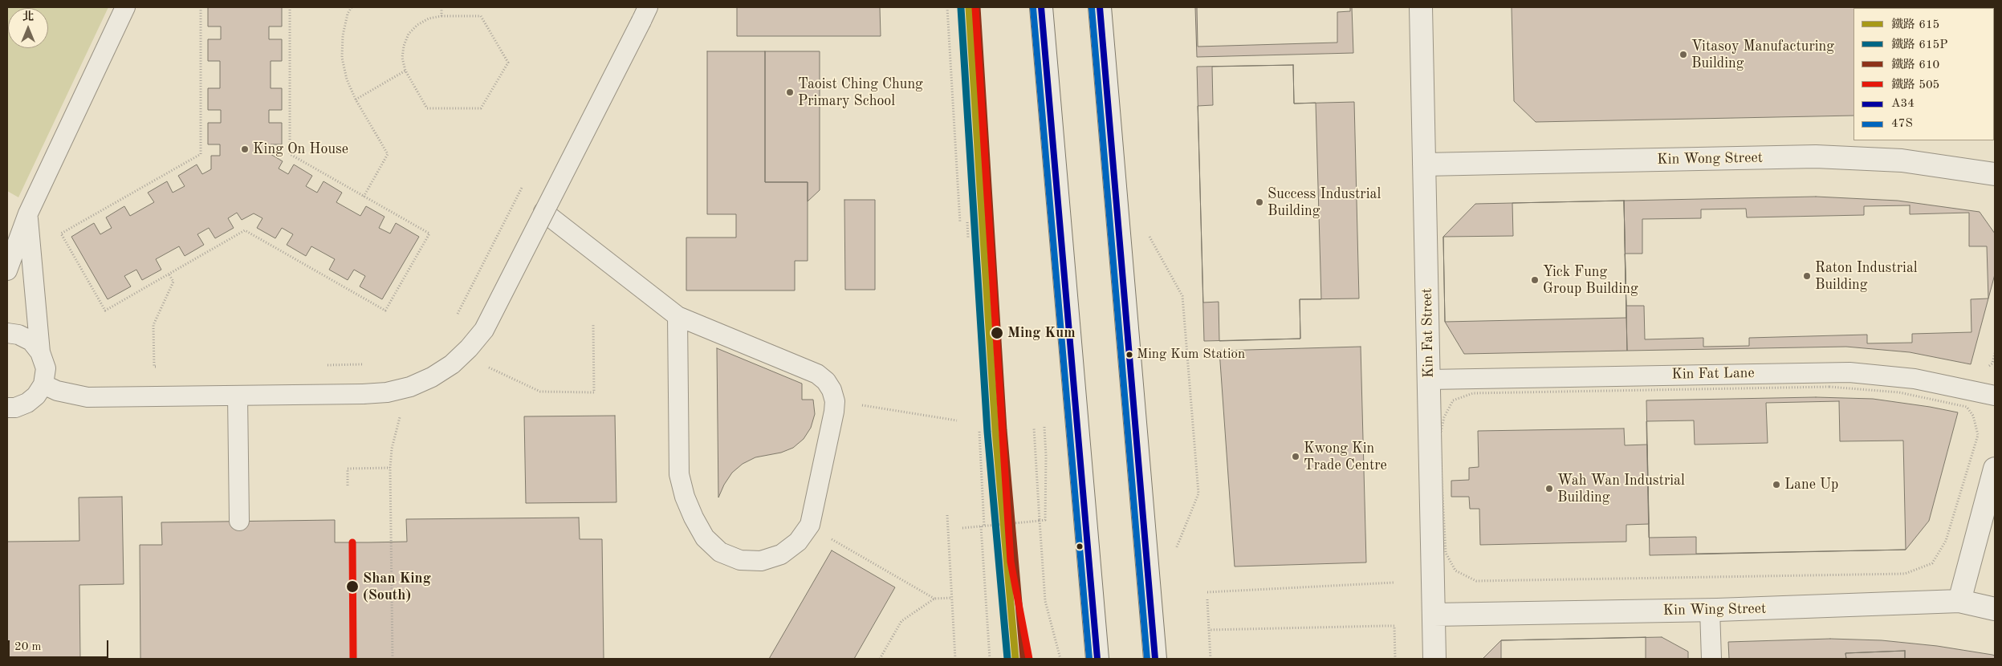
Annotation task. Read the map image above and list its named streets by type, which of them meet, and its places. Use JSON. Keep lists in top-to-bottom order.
{
  "streets": {
    "street": ["Kin Wong Street", "Kin Fat Street", "Kin Wing Street"],
    "lane": ["Kin Fat Lane"]
  },
  "crossings": [
    ["Kin Wong Street", "Kin Fat Street"],
    ["Kin Fat Street", "Kin Fat Lane"],
    ["Kin Fat Street", "Kin Wing Street"]
  ],
  "places": [
    "Vitasoy Manufacturing Building",
    "Taoist Ching Chung Primary School",
    "King On House",
    "Success Industrial Building",
    "Raton Industrial Building",
    "Yick Fung Group Building",
    "Ming Kum",
    "Ming Kum Station",
    "Kwong Kin Trade Centre",
    "Lane Up",
    "Wah Wan Industrial Building",
    "Shan King (South)"
  ],
  "lines": [
    "rail line 615",
    "rail line 610",
    "transit line A34",
    "rail line 615P",
    "rail line 505",
    "transit line 47S"
  ],
  "legend": [
    "鐵路 615",
    "鐵路 615P",
    "鐵路 610",
    "鐵路 505",
    "A34",
    "47S"
  ],
  "scale_bar": "20 m",
  "north": "top"
}
